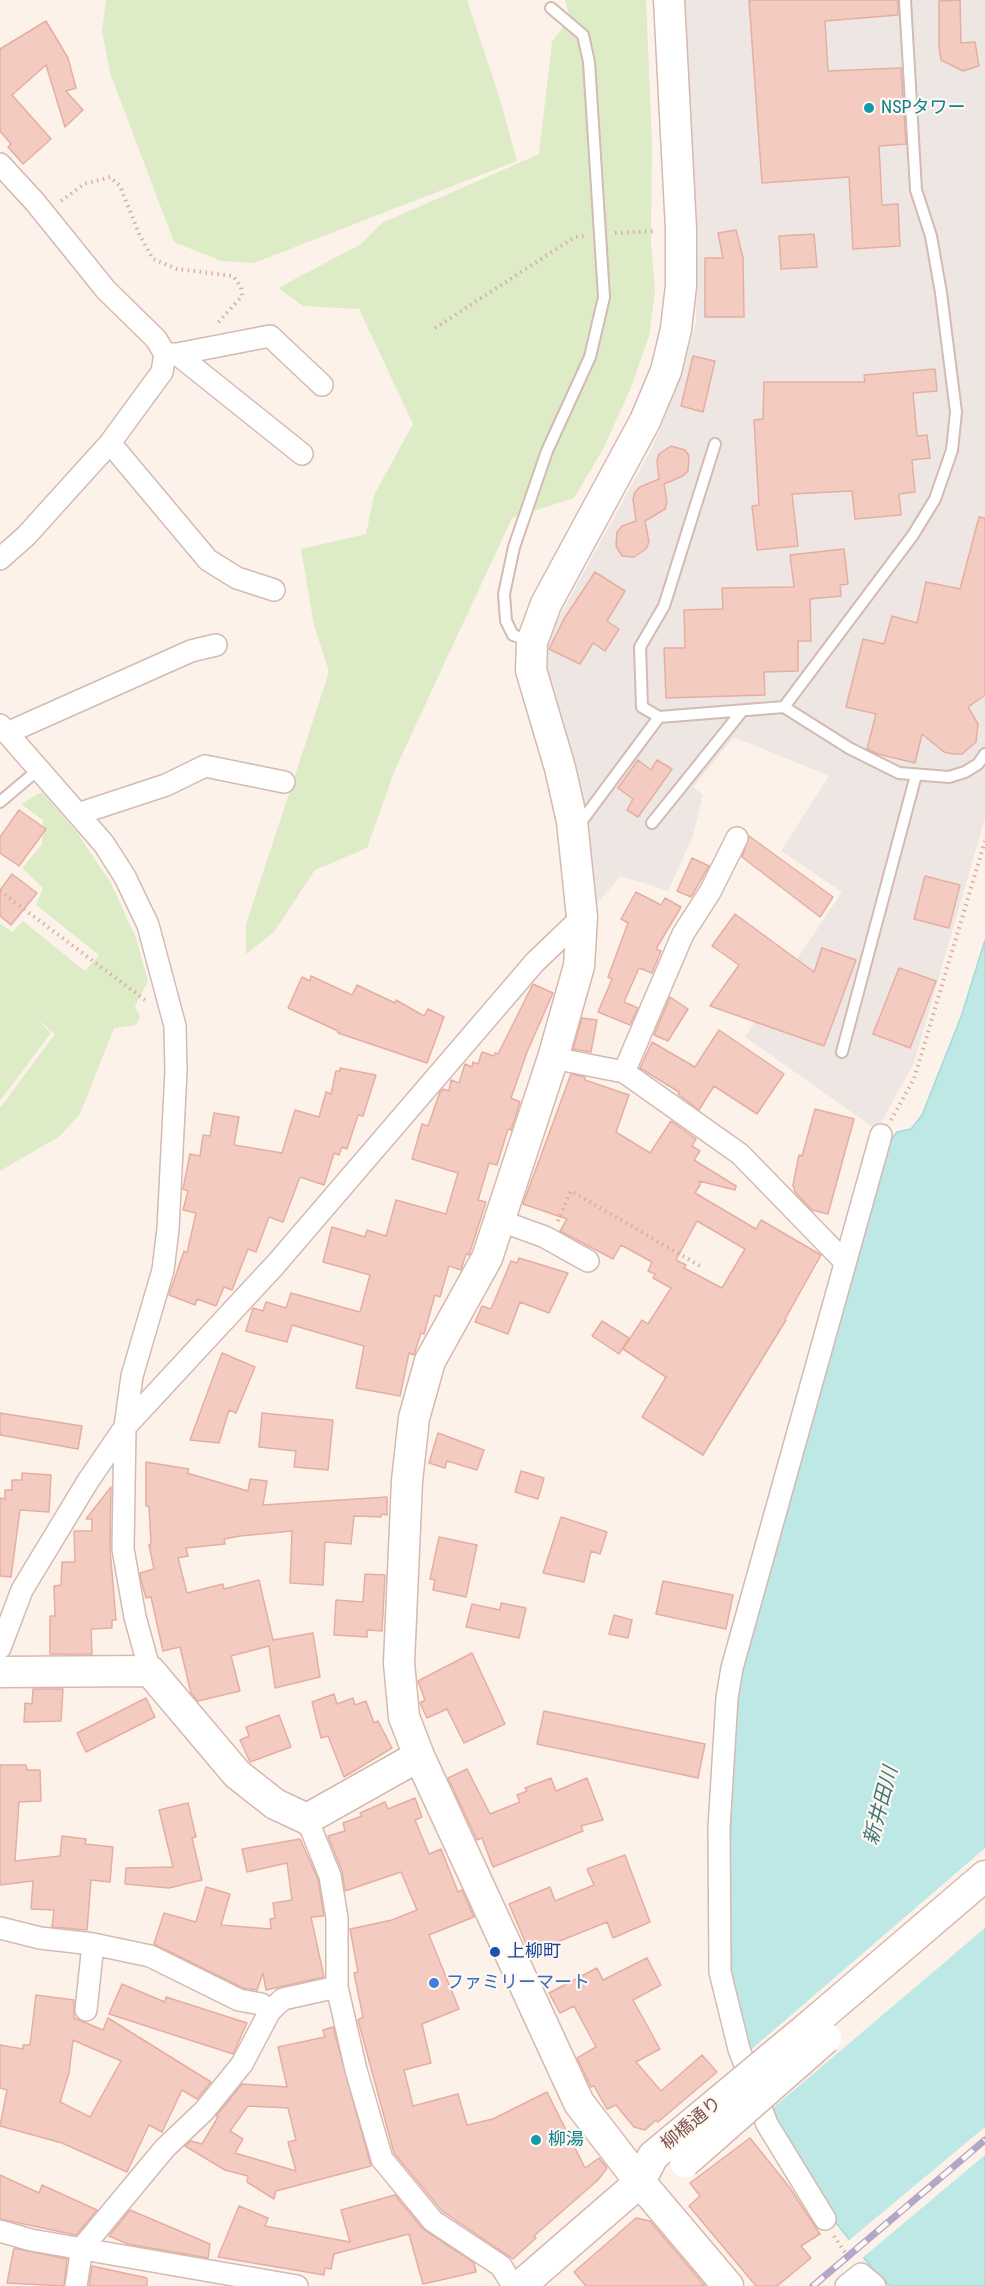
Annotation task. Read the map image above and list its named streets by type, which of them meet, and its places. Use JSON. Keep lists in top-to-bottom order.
{
  "streets": {
    "street": ["柳橋通り"]
  },
  "water": ["新井田川"],
  "places": [
    "NSPタワー",
    "上柳町",
    "ファミリーマート",
    "柳湯"
  ]
}
